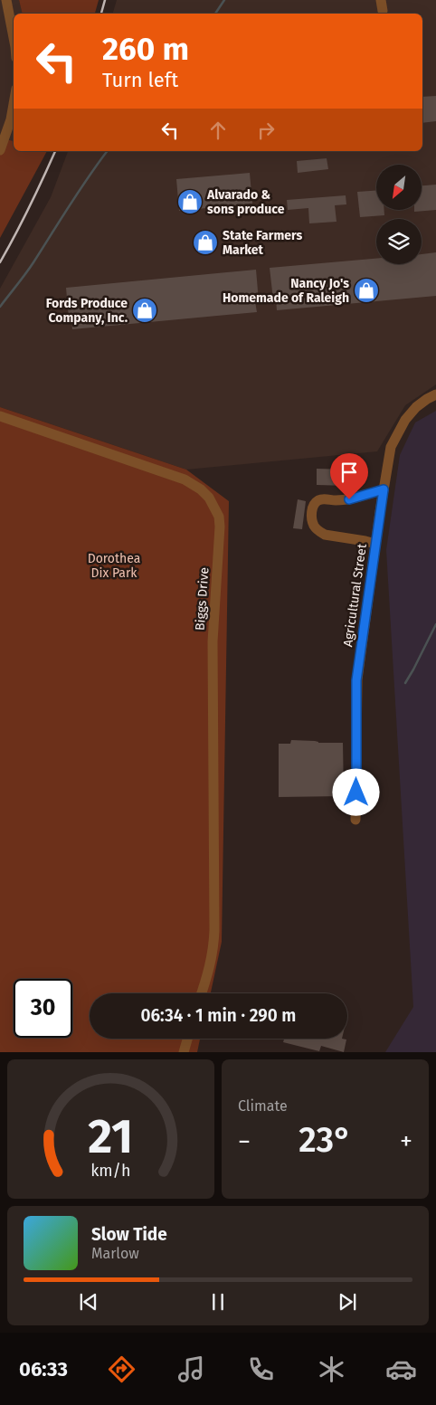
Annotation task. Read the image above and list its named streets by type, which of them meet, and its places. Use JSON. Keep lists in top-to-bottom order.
{
  "streets": {
    "street": ["Agricultural Street", "Biggs Drive"]
  },
  "parks": ["Dorothea Dix Park"],
  "places": {
    "shop": [
      "Alvarado & sons produce",
      "State Farmers Market",
      "Nancy Jo's Homemade of Raleigh",
      "Fords Produce Company, Inc."
    ]
  },
  "north": "bottom left",
  "page": {
    "turn": ["260 m", "Turn left"],
    "limit": "30",
    "trip": "06:34 · 1 min · 290 m",
    "tile": "Climate",
    "heat": ["−", "23°", "+"],
    "song": ["Slow Tide", "Marlow"],
    "tabs": "06:33",
    "gauge": ["21", "km/h"]
  }
}
